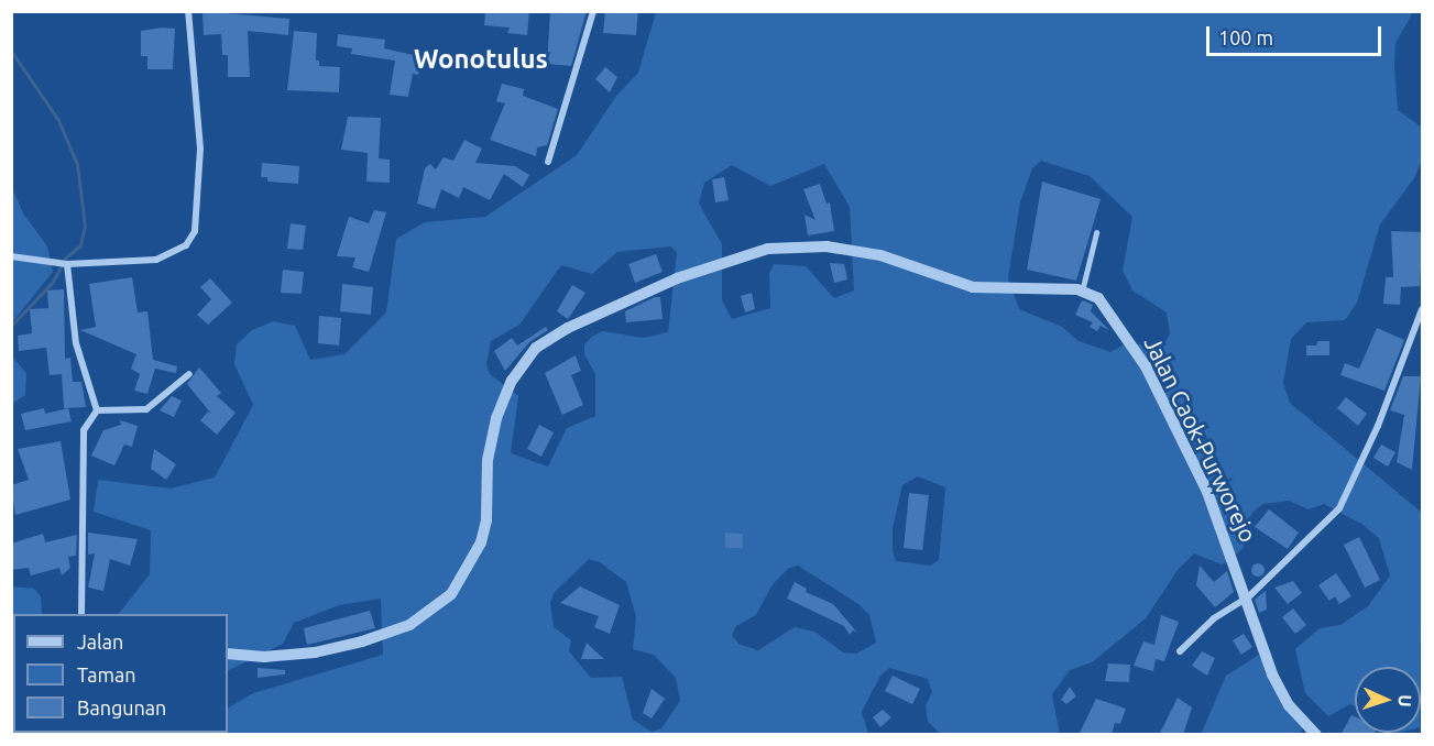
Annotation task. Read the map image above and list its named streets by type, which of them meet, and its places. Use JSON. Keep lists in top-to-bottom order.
{
  "streets": {
    "street": ["Jalan Caok-Purworejo"]
  },
  "districts": ["Wonotulus"],
  "legend": ["Jalan", "Taman", "Bangunan"],
  "scale_bar": "100 m",
  "north": "right"
}
